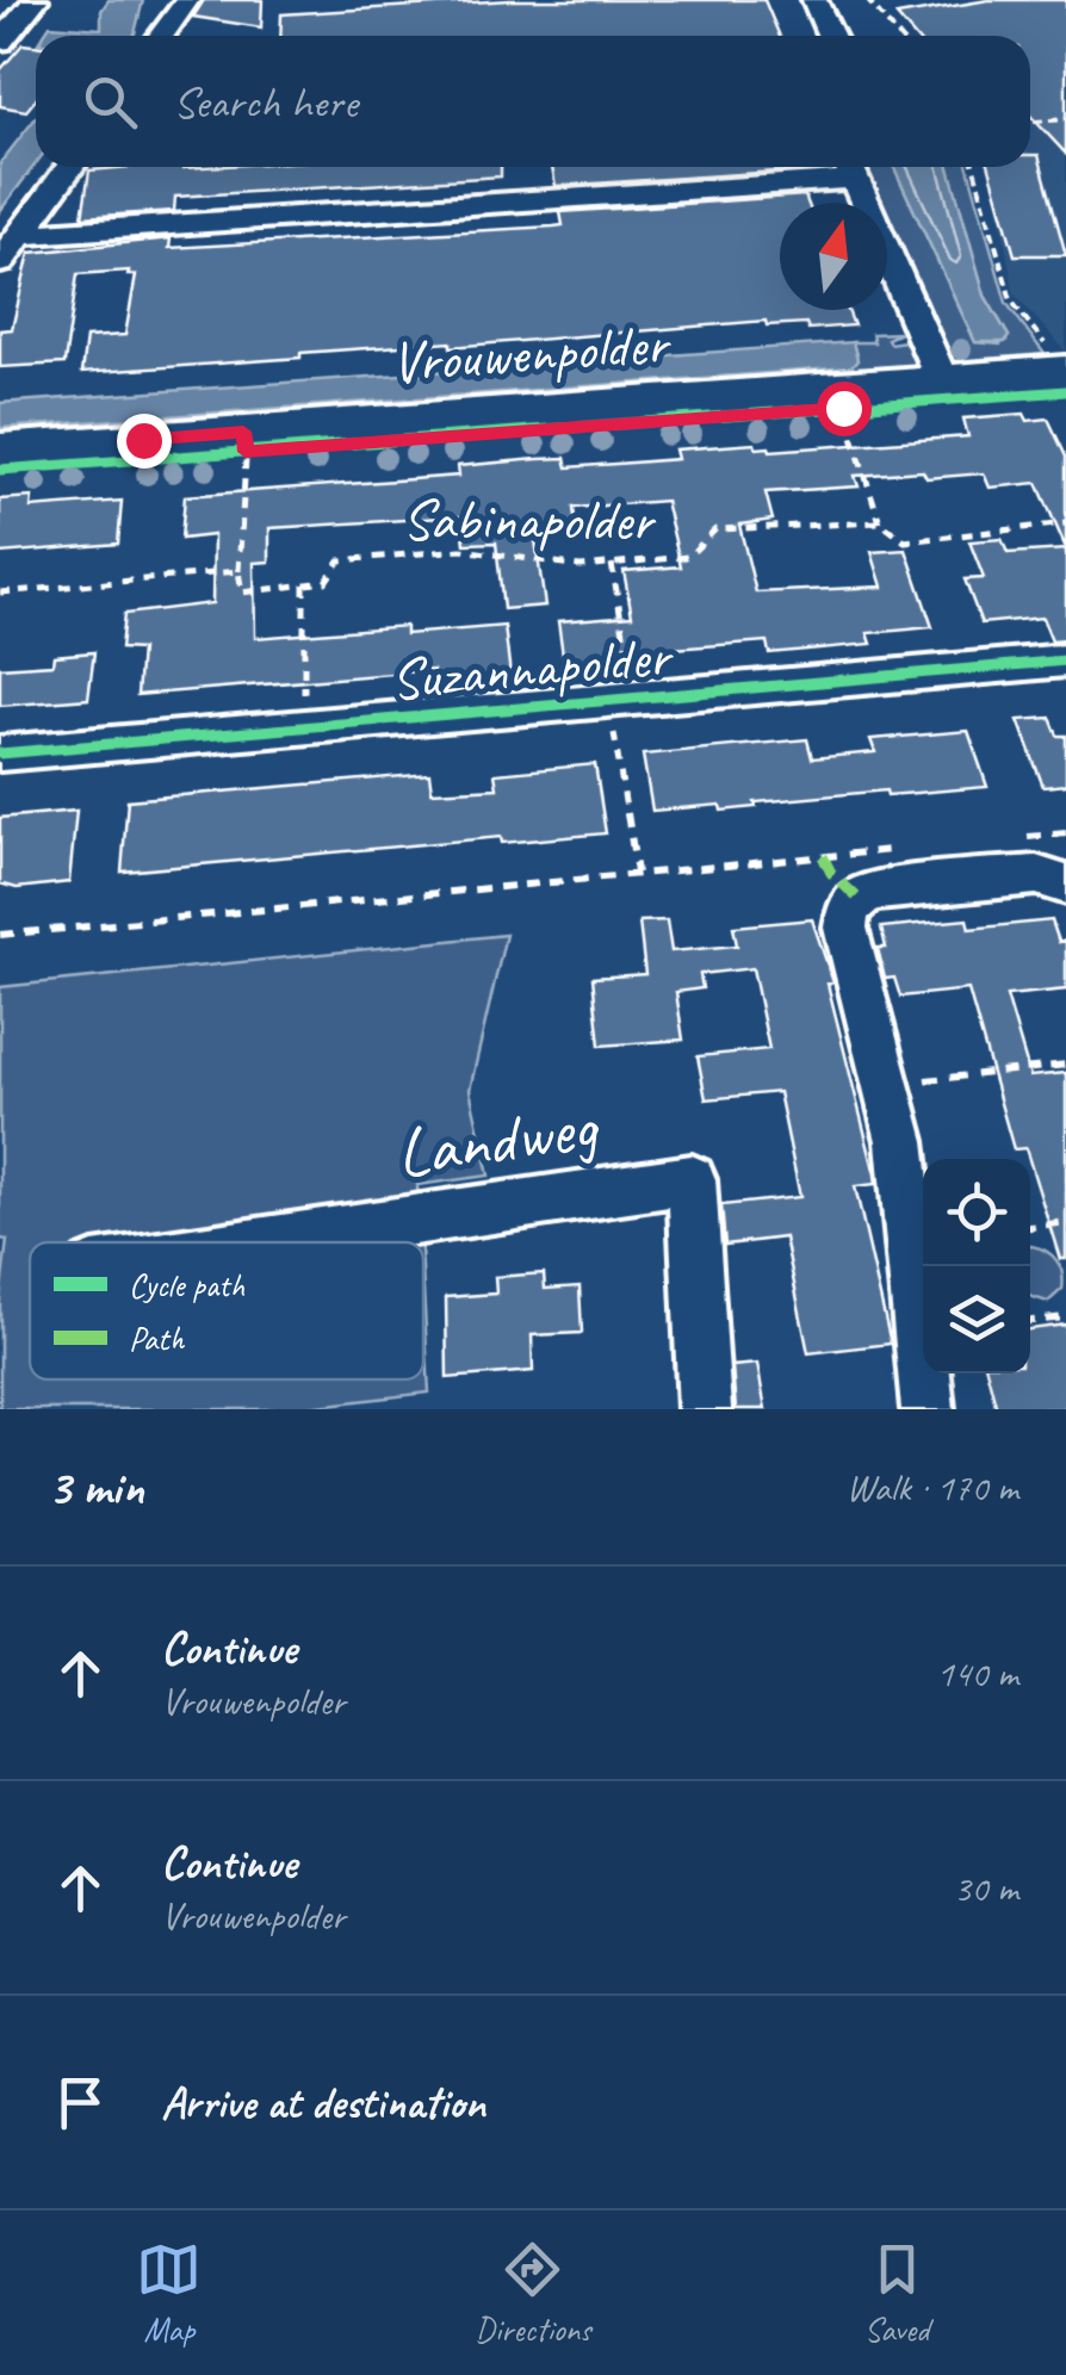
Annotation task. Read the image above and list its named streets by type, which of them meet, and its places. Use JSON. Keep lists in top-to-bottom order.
{
  "streets": {
    "street": ["Vrouwenpolder", "Suzannapolder", "Landweg"],
    "path": ["Sabinapolder"]
  },
  "legend": ["Cycle path", "Path"],
  "north": "top",
  "page": {
    "search": "Search here",
    "heading": ["3 min", "Walk · 170 m"],
    "list": [
      ["Continue", "Vrouwenpolder", "140 m"],
      ["Continue", "Vrouwenpolder", "30 m"],
      "Arrive at destination"
    ],
    "nav": ["Map", "Directions", "Saved"]
  }
}
